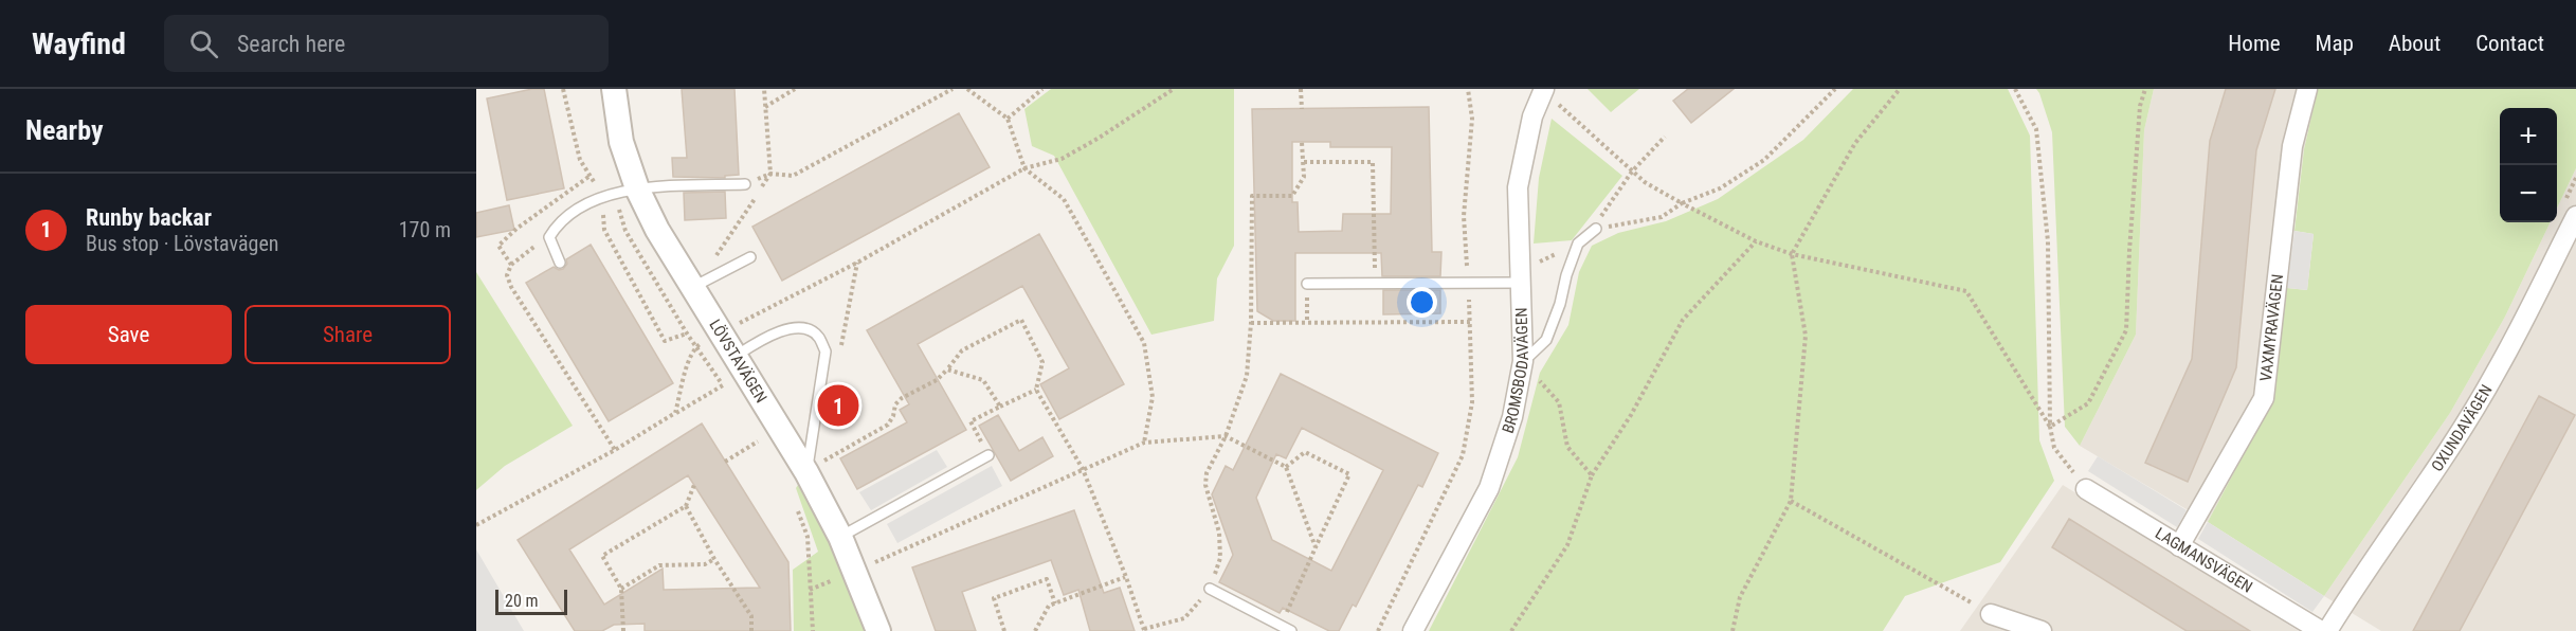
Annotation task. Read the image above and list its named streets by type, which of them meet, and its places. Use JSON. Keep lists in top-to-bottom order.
{
  "streets": {
    "street": [
      "VAXMYRAVÄGEN",
      "LÖVSTAVÄGEN",
      "BROMSBODAVÄGEN",
      "OXUNDAVÄGEN",
      "LAGMANSVÄGEN"
    ]
  },
  "crossings": [
    ["VAXMYRAVÄGEN", "LAGMANSVÄGEN"]
  ],
  "scale_bar": "20 m",
  "page": {
    "header": "Wayfind",
    "search": "Search here",
    "nav": [
      "Home",
      "Map",
      "About",
      "Contact"
    ],
    "heading": "Nearby",
    "map_buttons": ["+", "−"],
    "list": [
      {
        "mark": "1",
        "name": "Runby backar",
        "note": "Bus stop · Lövstavägen",
        "value": "170 m"
      }
    ],
    "buttons": ["Save", "Share"],
    "pins": "1",
    "scale": "20 m"
  }
}
